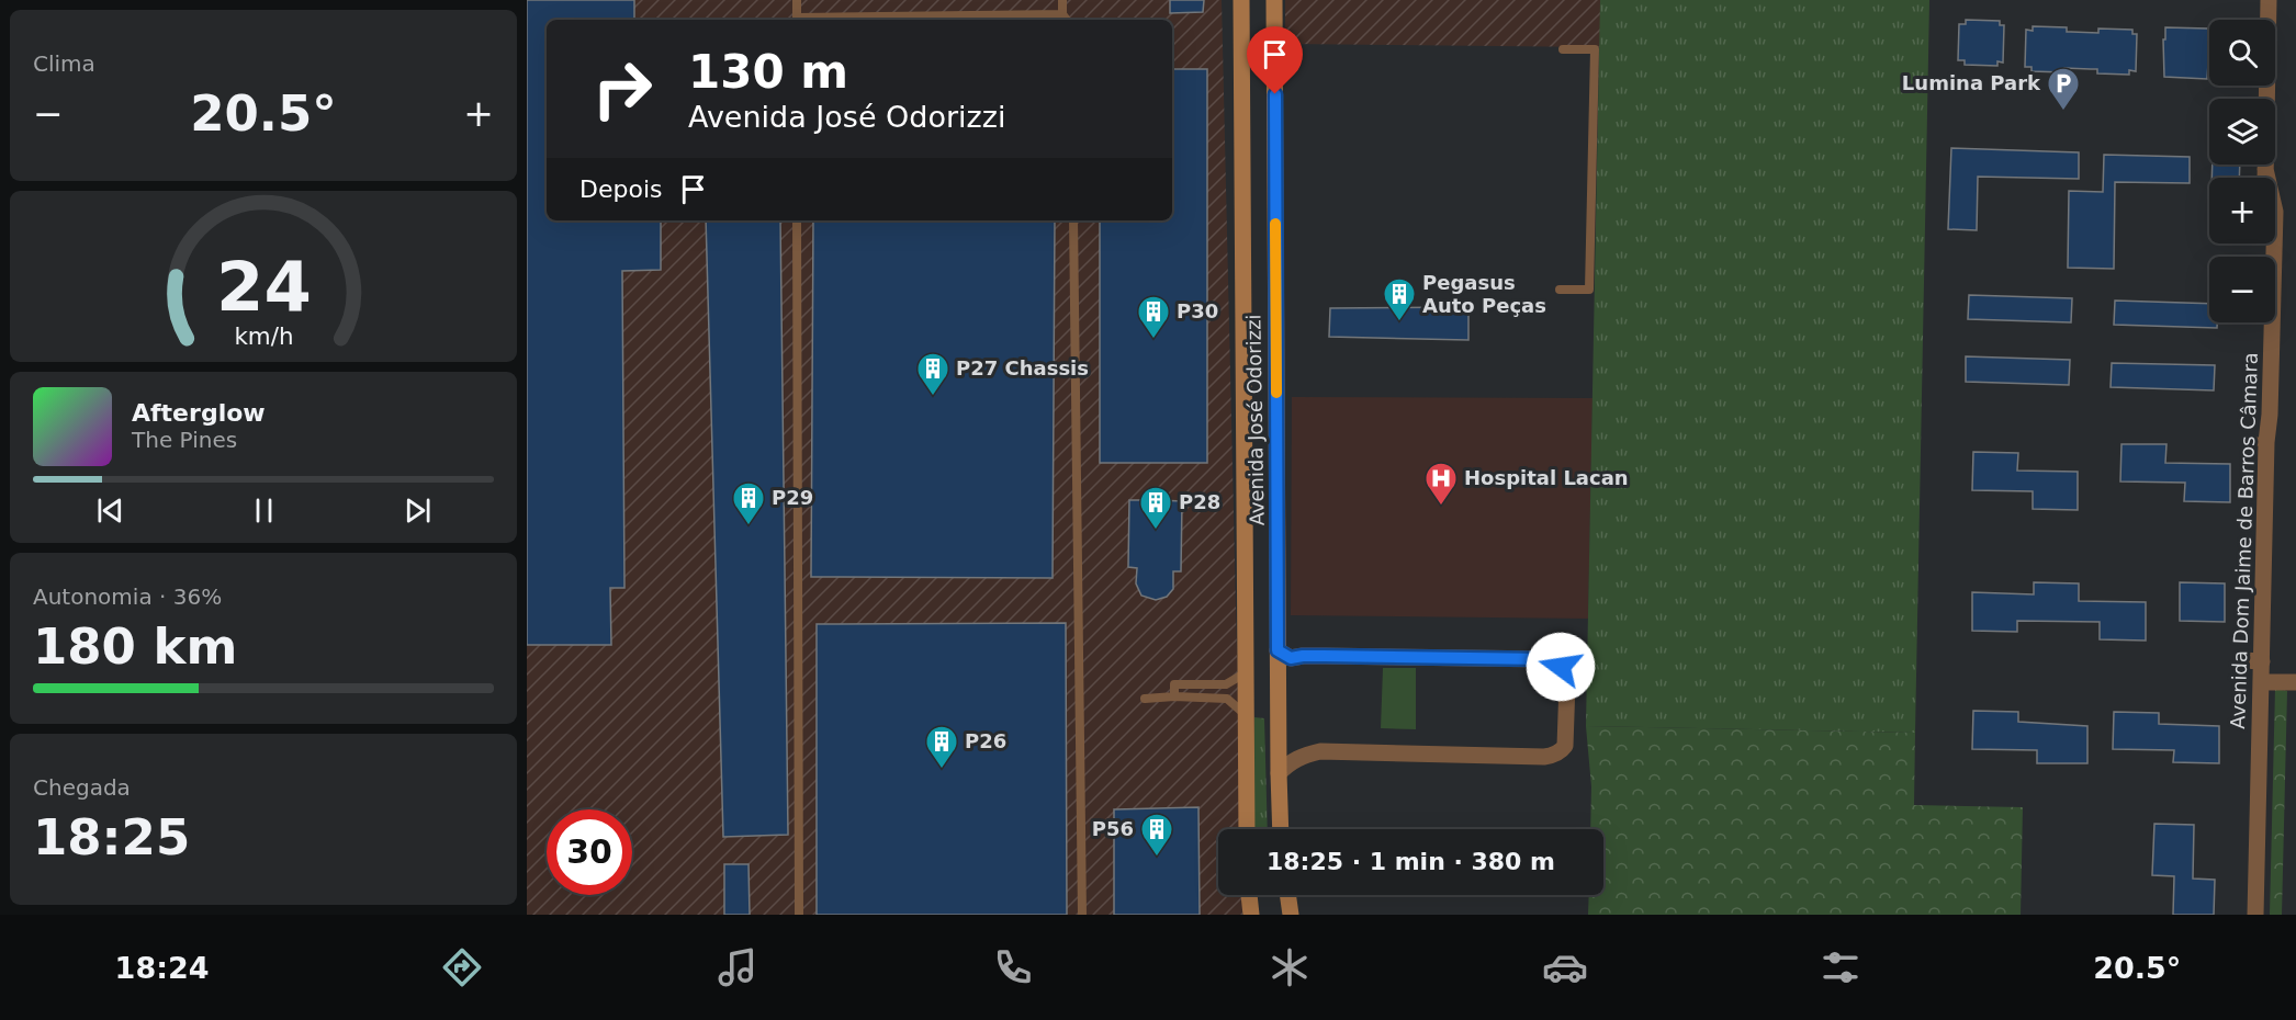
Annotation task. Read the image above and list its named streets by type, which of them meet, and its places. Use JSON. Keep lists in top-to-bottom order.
{
  "streets": {
    "main road": ["Avenida José Odorizzi"],
    "street": ["Avenida Dom Jaime de Barros Câmara"]
  },
  "places": {
    "parking": ["Lumina Park"],
    "building": [
      "Pegasus Auto Peças",
      "P30",
      "P27 Chassis",
      "P29",
      "P28",
      "P26",
      "P56"
    ],
    "hospital": ["Hospital Lacan"]
  },
  "page": {
    "tile": [
      "Clima",
      ["Autonomia · 36%", "180 km"],
      ["Chegada", "18:25"]
    ],
    "map_buttons": ["+", "−"],
    "turn": ["130 m", "Avenida José Odorizzi"],
    "heat": ["−", "20.5°", "+"],
    "then": "Depois",
    "song": ["Afterglow", "The Pines"],
    "limit": "30",
    "trip": "18:25 · 1 min · 380 m",
    "tabs": ["18:24", "20.5°"],
    "gauge": ["24", "km/h"]
  }
}
